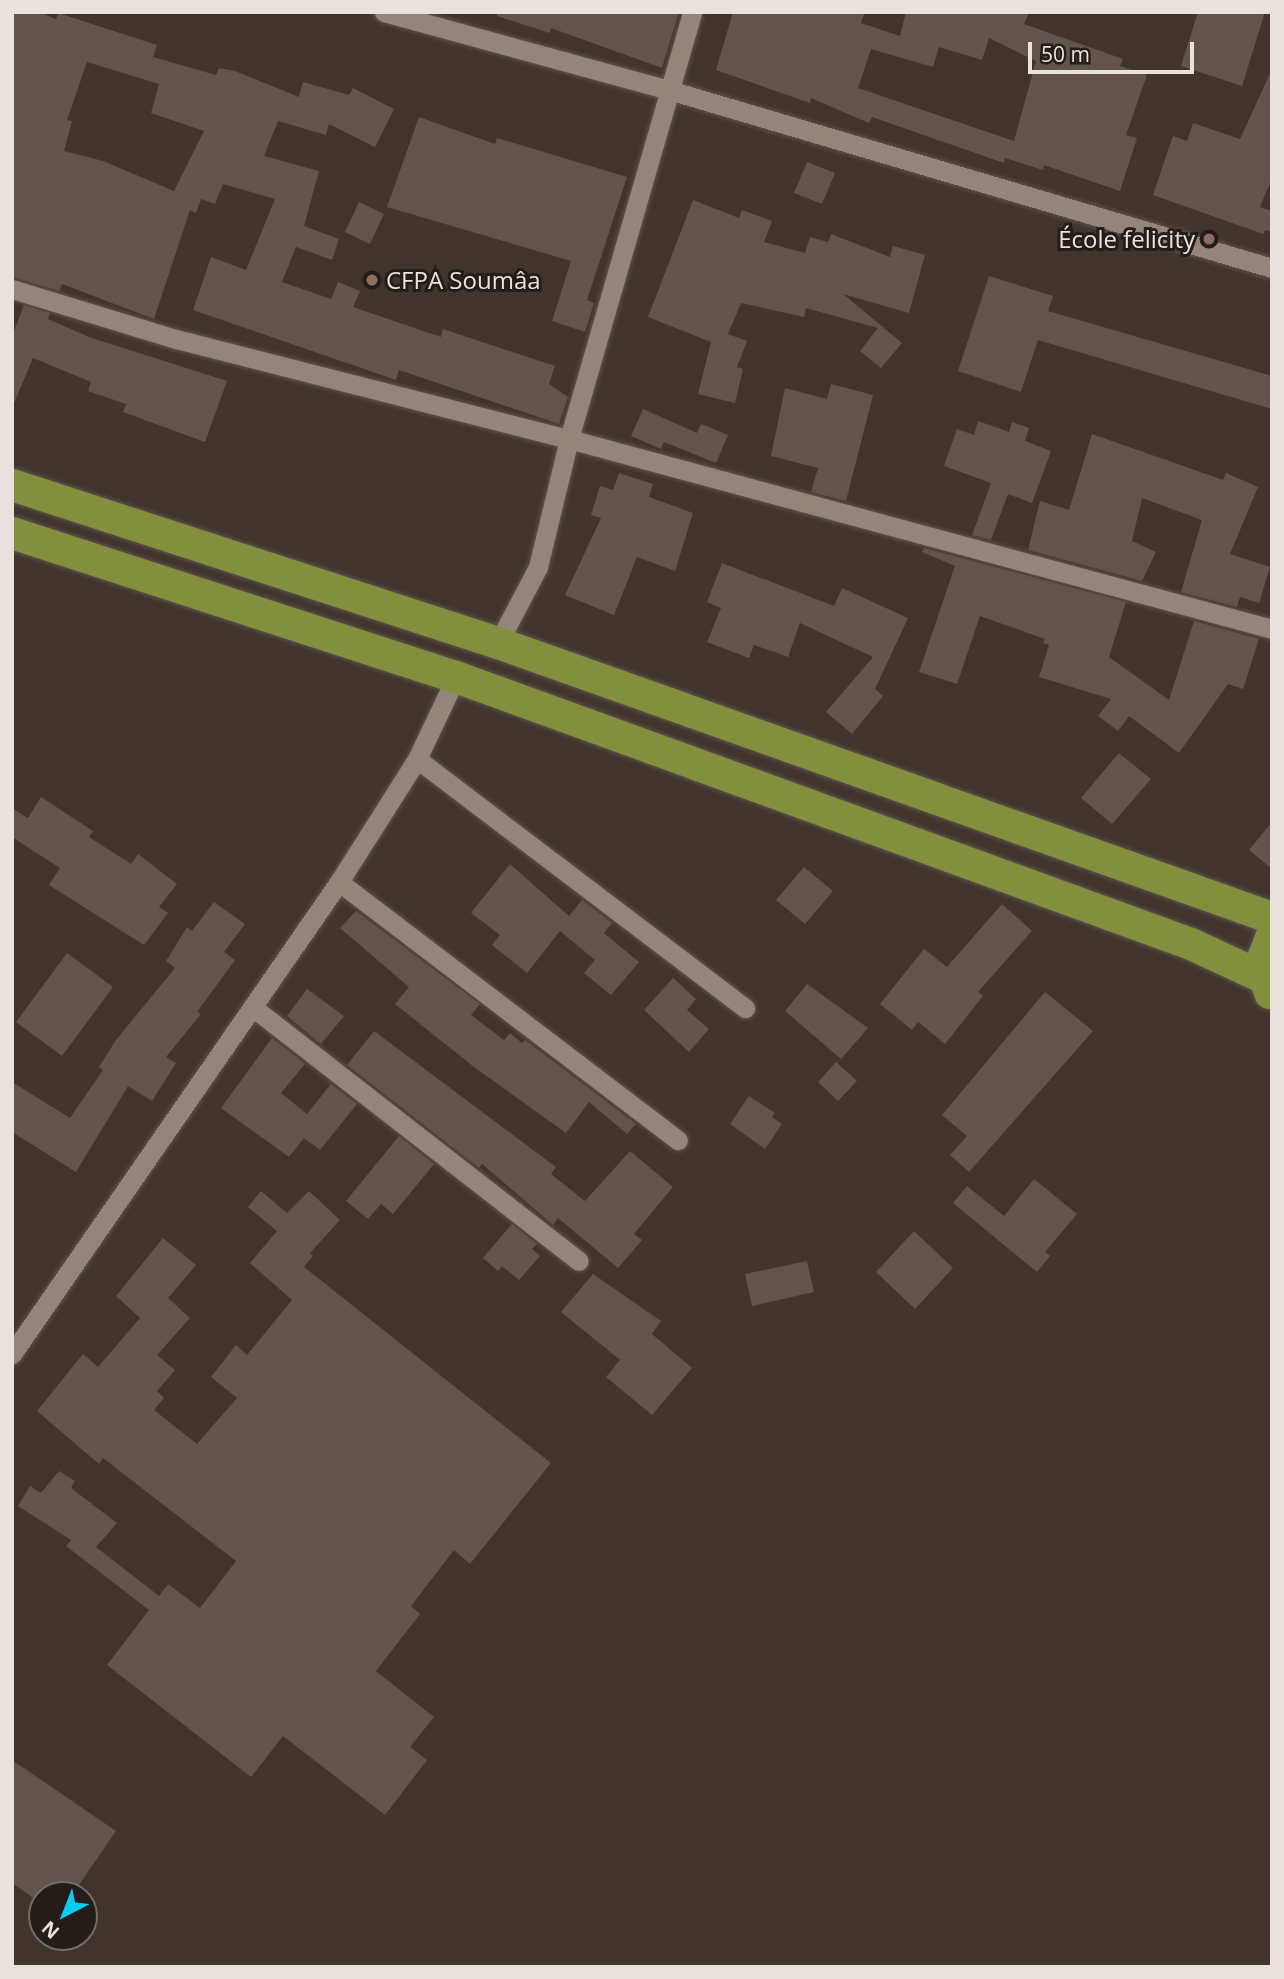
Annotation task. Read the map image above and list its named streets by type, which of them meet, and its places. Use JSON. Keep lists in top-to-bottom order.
{
  "places": ["École felicity", "CFPA Soumâa"],
  "scale_bar": "50 m",
  "north": "bottom left"
}
